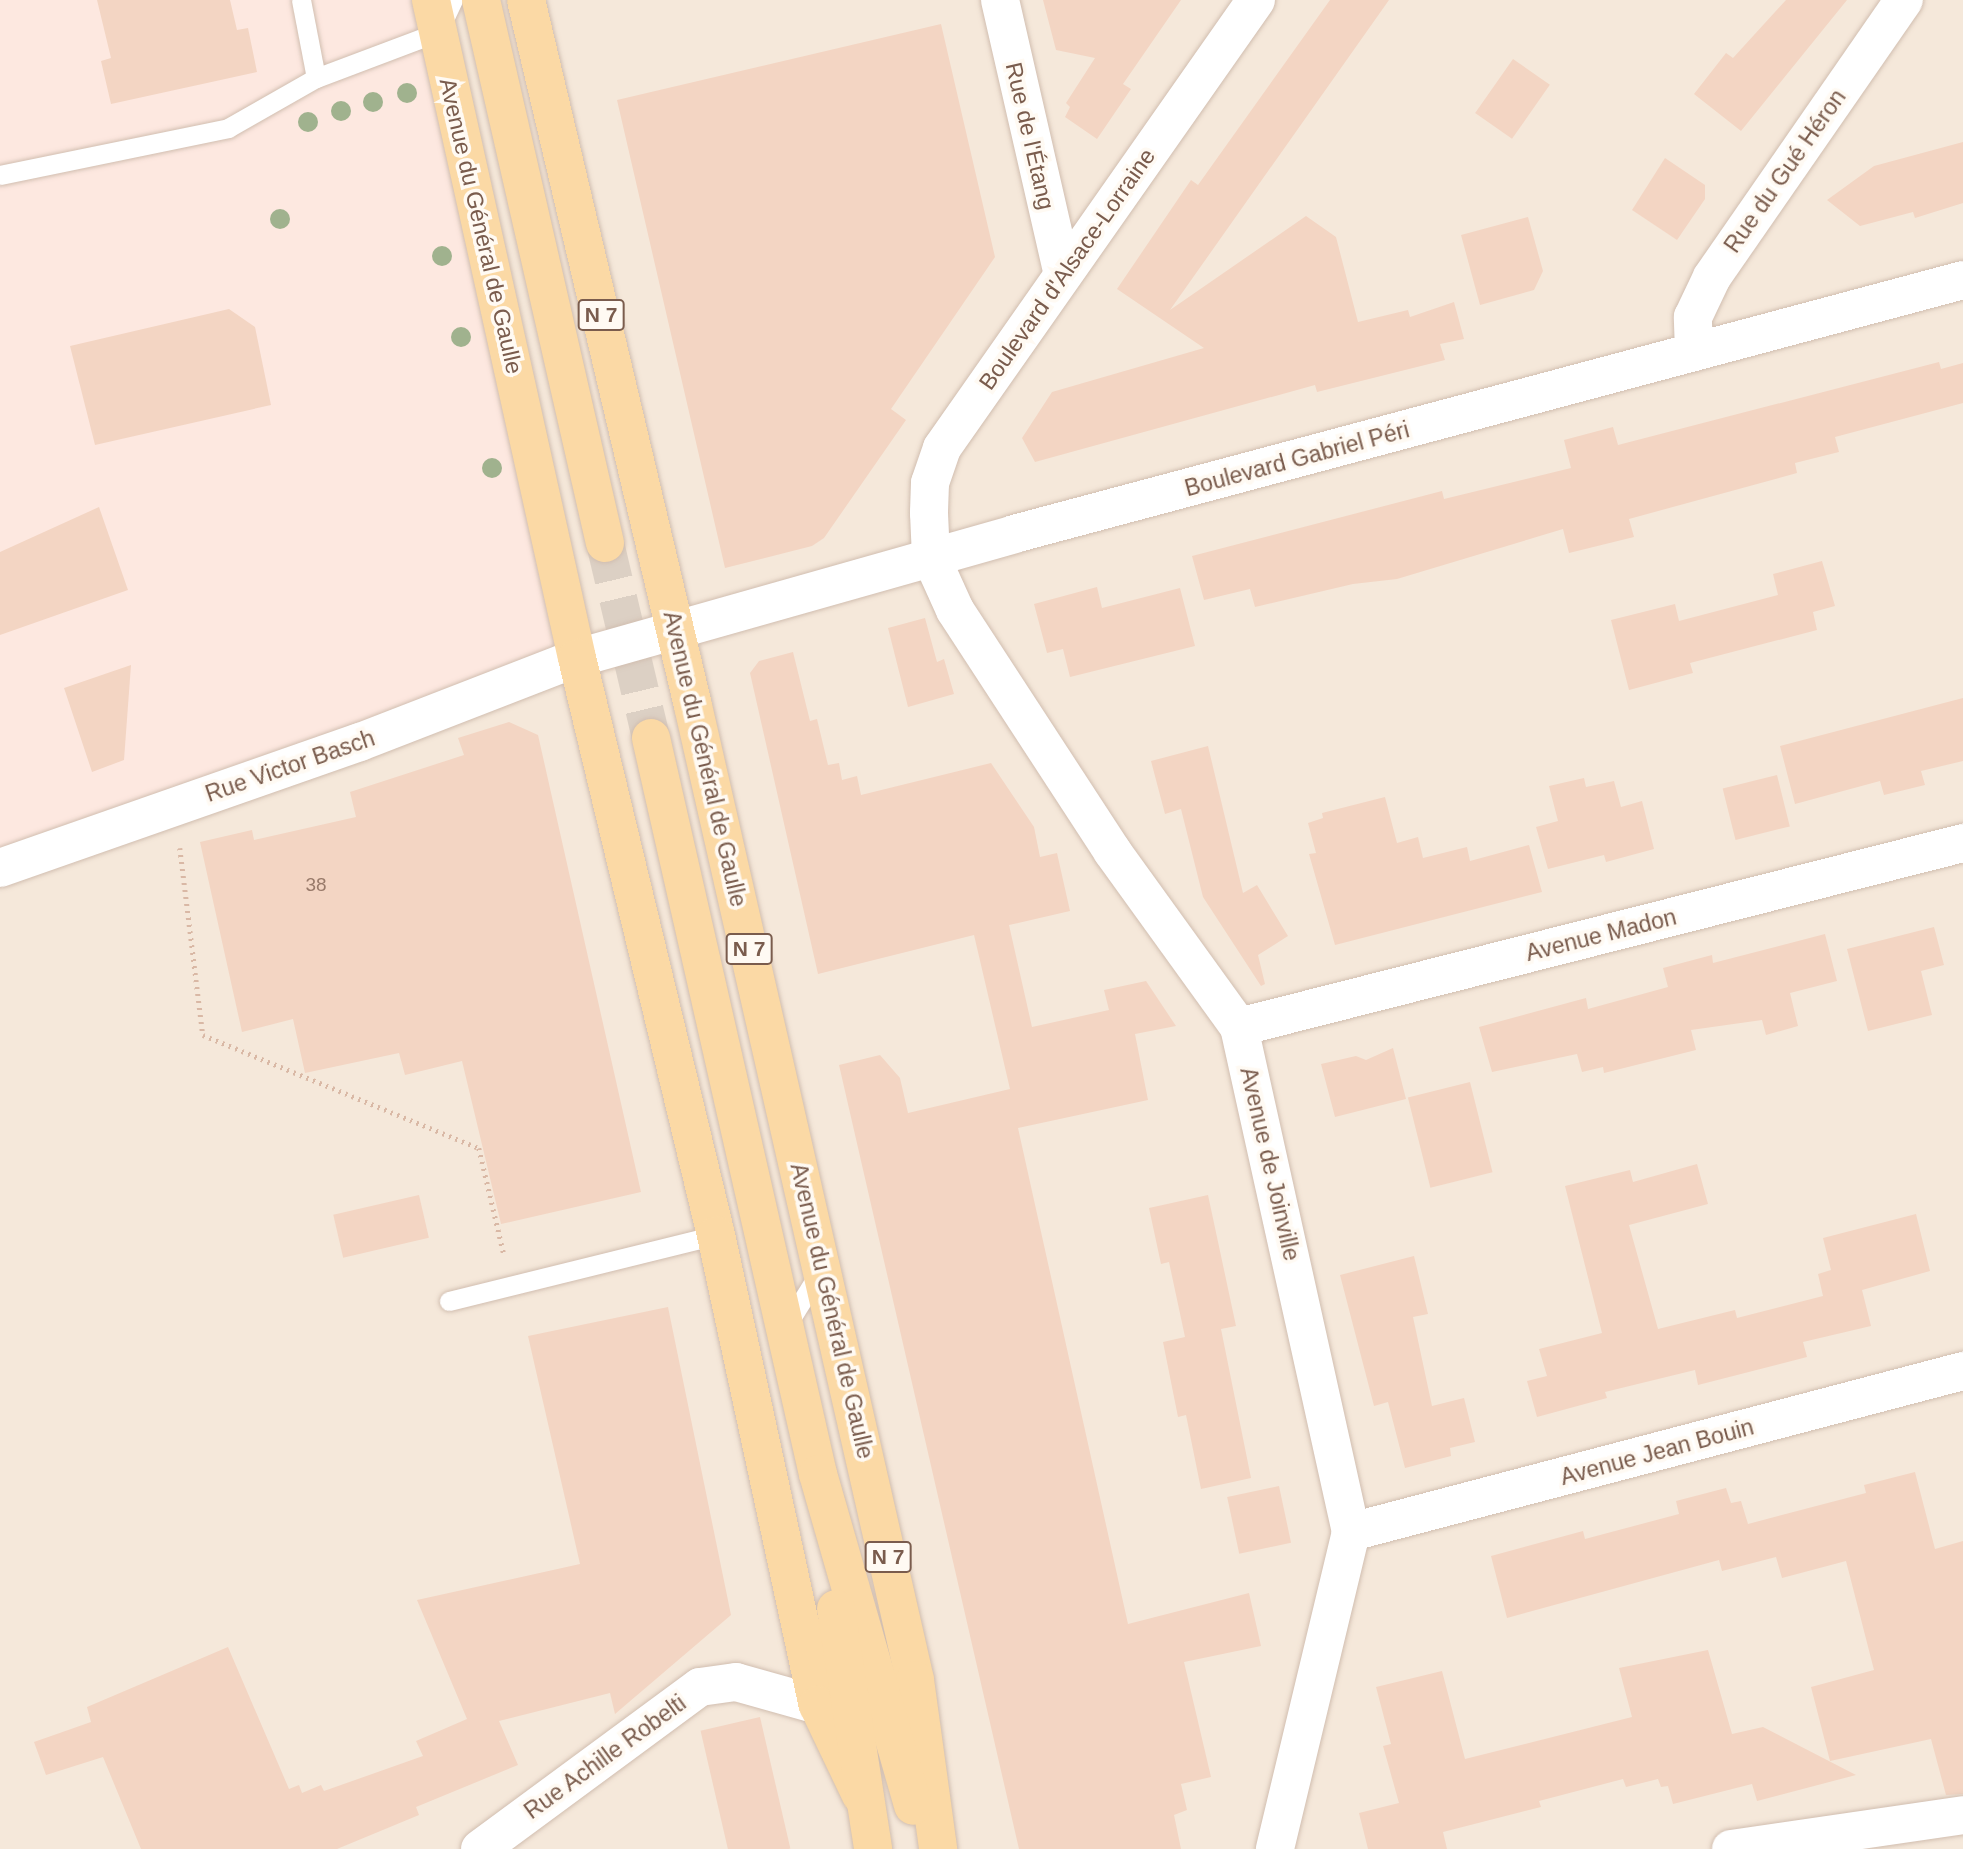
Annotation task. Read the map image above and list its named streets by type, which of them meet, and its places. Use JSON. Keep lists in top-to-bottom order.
{
  "streets": {
    "main road": ["Avenue du Général de Gaulle", "N 7"],
    "street": [
      "Rue de l'Étang",
      "Rue du Gué Héron",
      "Boulevard d'Alsace-Lorraine",
      "Boulevard Gabriel Péri",
      "Rue Victor Basch",
      "Avenue Madon",
      "Avenue de Joinville",
      "Avenue Jean Bouin",
      "Rue Achille Robelti"
    ]
  },
  "crossings": [
    ["Rue de l'Étang", "Boulevard d'Alsace-Lorraine"],
    ["Rue du Gué Héron", "Boulevard Gabriel Péri"],
    ["Avenue du Général de Gaulle", "Boulevard Gabriel Péri"],
    ["Avenue du Général de Gaulle", "Rue Victor Basch"],
    ["Avenue du Général de Gaulle", "Rue Achille Robelti"],
    ["Boulevard d'Alsace-Lorraine", "Boulevard Gabriel Péri"],
    ["Boulevard d'Alsace-Lorraine", "Avenue de Joinville"],
    ["Boulevard Gabriel Péri", "Rue Victor Basch"],
    ["Boulevard Gabriel Péri", "Avenue de Joinville"],
    ["Avenue Madon", "Avenue de Joinville"],
    ["Avenue de Joinville", "Avenue Jean Bouin"]
  ],
  "house_numbers": ["38"]
}
